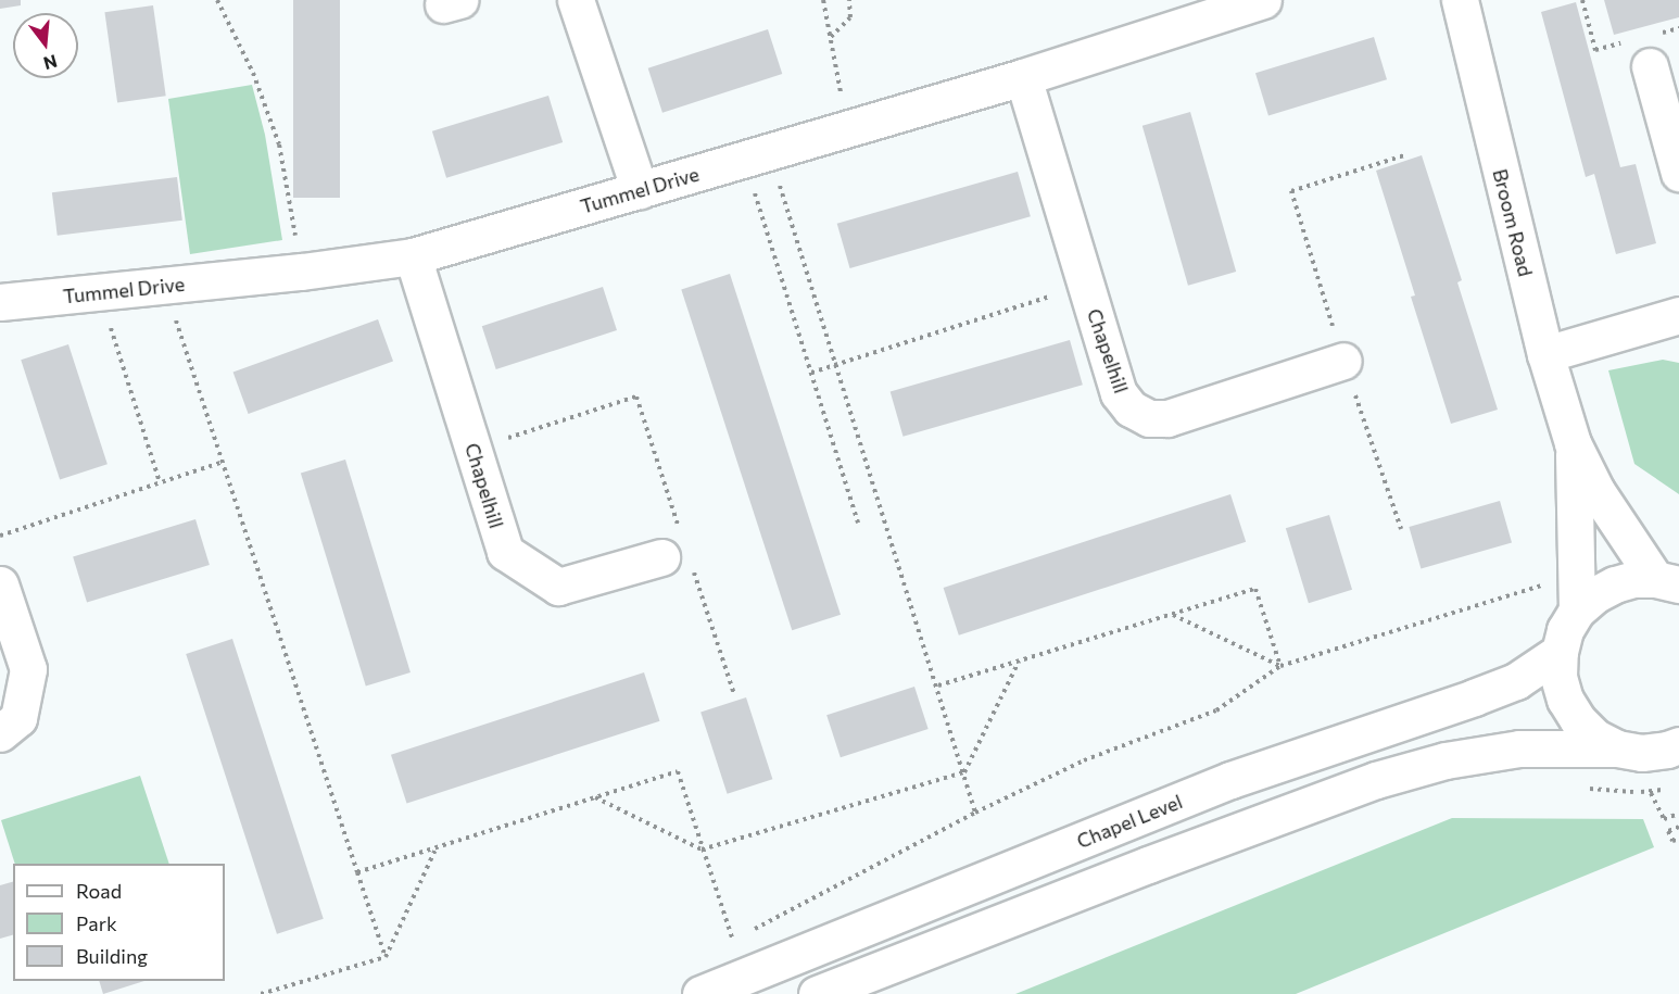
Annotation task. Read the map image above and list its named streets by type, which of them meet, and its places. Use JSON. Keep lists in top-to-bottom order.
{
  "streets": {
    "street": [
      "Tummel Drive",
      "Broom Road",
      "Chapelhill",
      "Chapel Level"
    ]
  },
  "crossings": [
    ["Tummel Drive", "Chapelhill"]
  ],
  "legend": ["Road", "Park", "Building"],
  "north": "bottom"
}
